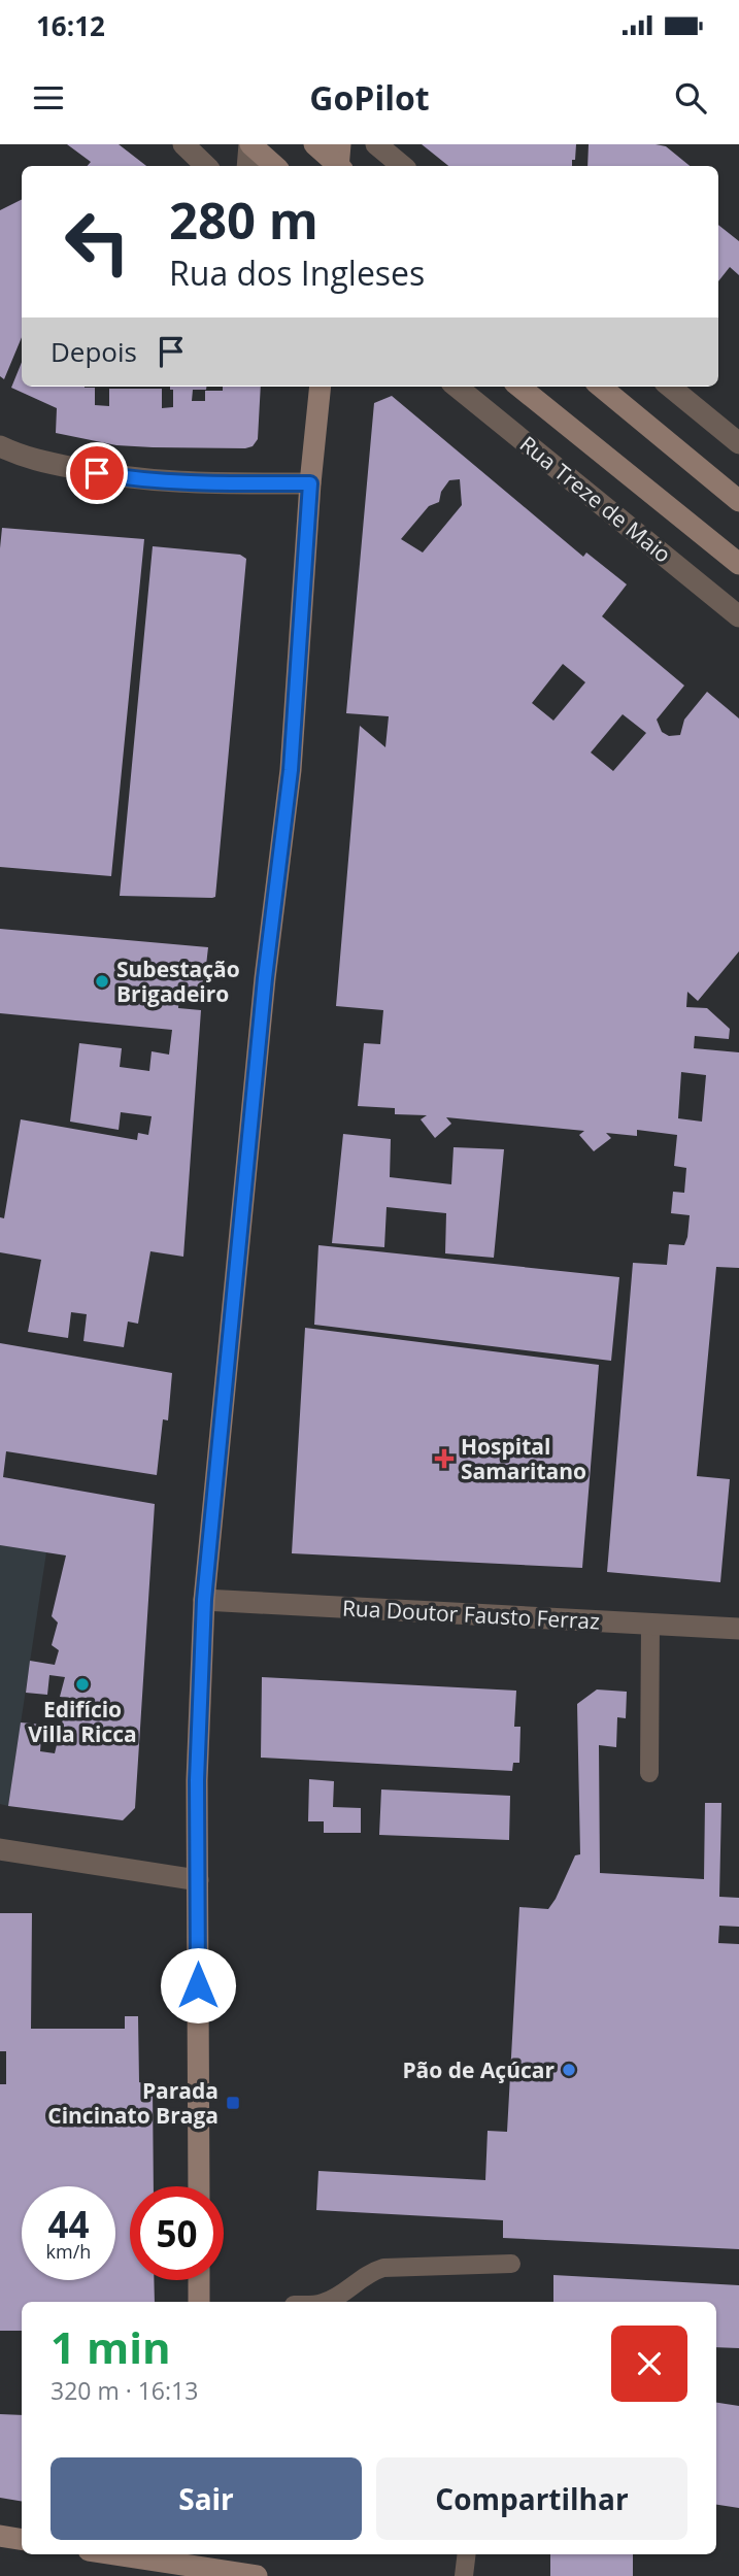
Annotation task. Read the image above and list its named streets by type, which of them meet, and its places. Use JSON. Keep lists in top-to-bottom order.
{
  "streets": {
    "street": ["Rua Treze de Maio", "Rua Doutor Fausto Ferraz"]
  },
  "places": {
    "other": ["Subestação Brigadeiro", "Edifício Villa Ricca", "Pão de Açúcar"],
    "health": ["Hospital Samaritano"],
    "transit": ["Parada Cincinato Braga"]
  },
  "page": {
    "status": "16:12",
    "header": "GoPilot",
    "turn": ["280 m", "Rua dos Ingleses"],
    "then": "Depois",
    "speed": "44 km/h",
    "limit": "50",
    "heading": ["1 min", "320 m · 16:13"],
    "buttons": ["Sair", "Compartilhar"]
  }
}
